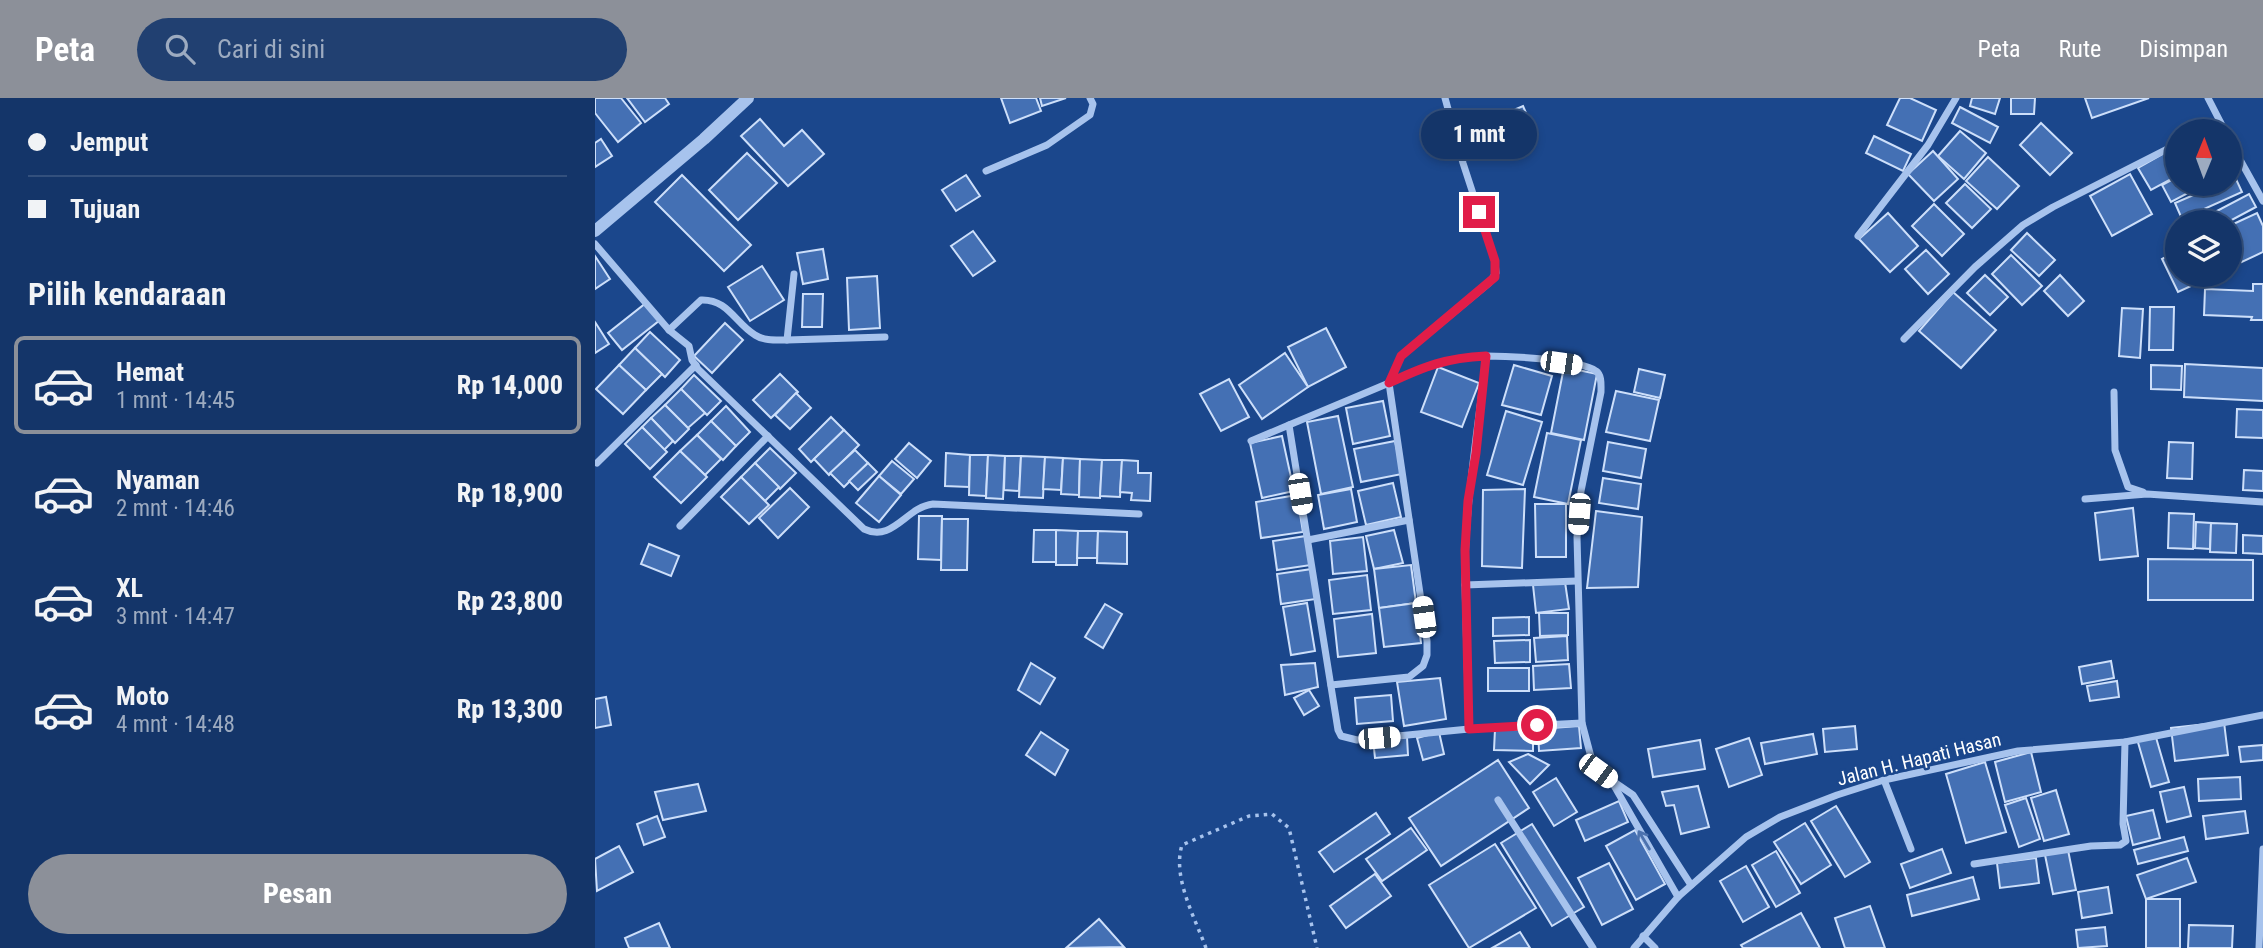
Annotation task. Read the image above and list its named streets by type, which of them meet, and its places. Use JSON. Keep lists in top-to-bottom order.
{
  "streets": {
    "street": ["Jalan H. Hapati Hasan"]
  },
  "north": "top",
  "page": {
    "header": "Peta",
    "search": "Cari di sini",
    "nav": ["Peta", "Rute", "Disimpan"],
    "banner": ["Jemput", "Tujuan"],
    "bubble": "1 mnt",
    "heading": "Pilih kendaraan",
    "list": [
      {
        "name": "Hemat",
        "note": "1 mnt · 14:45",
        "value": "Rp 14,000"
      },
      {
        "name": "Nyaman",
        "note": "2 mnt · 14:46",
        "value": "Rp 18,900"
      },
      {
        "name": "XL",
        "note": "3 mnt · 14:47",
        "value": "Rp 23,800"
      },
      {
        "name": "Moto",
        "note": "4 mnt · 14:48",
        "value": "Rp 13,300"
      }
    ],
    "buttons": "Pesan"
  }
}
